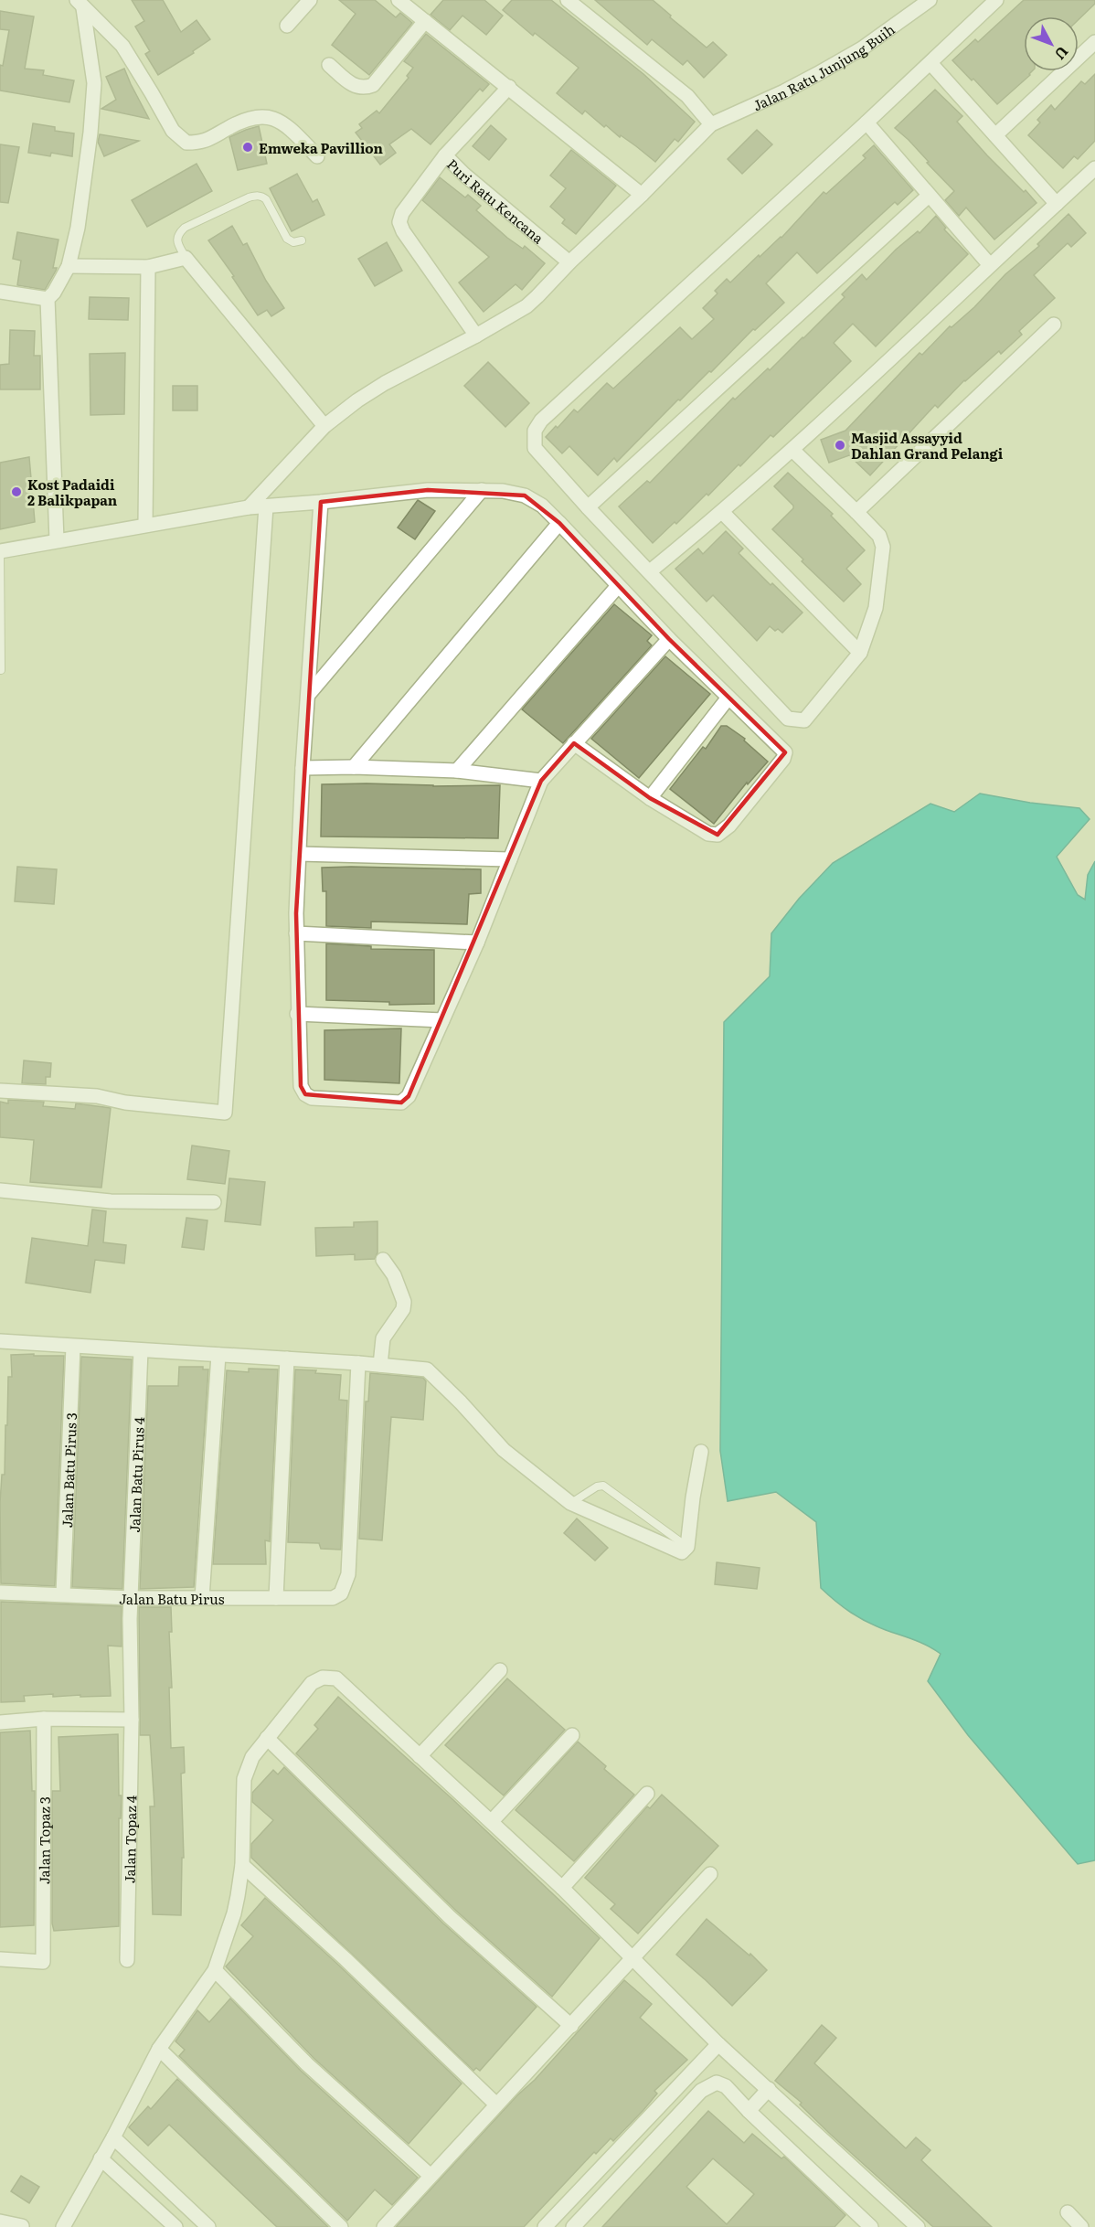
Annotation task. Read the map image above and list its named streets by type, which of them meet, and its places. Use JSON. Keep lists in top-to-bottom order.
{
  "streets": {
    "street": [
      "Jalan Ratu Junjung Buih",
      "Puri Ratu Kencana",
      "Jalan Batu Pirus 3",
      "Jalan Batu Pirus 4",
      "Jalan Batu Pirus",
      "Jalan Topaz 3",
      "Jalan Topaz 4"
    ]
  },
  "crossings": [
    ["Jalan Batu Pirus 3", "Jalan Batu Pirus"],
    ["Jalan Batu Pirus 4", "Jalan Batu Pirus"],
    ["Jalan Batu Pirus 4", "Jalan Topaz 4"]
  ],
  "places": ["Emweka Pavillion", "Masjid Assayyid Dahlan Grand Pelangi", "Kost Padaidi 2 Balikpapan"],
  "north": "bottom right"
}
